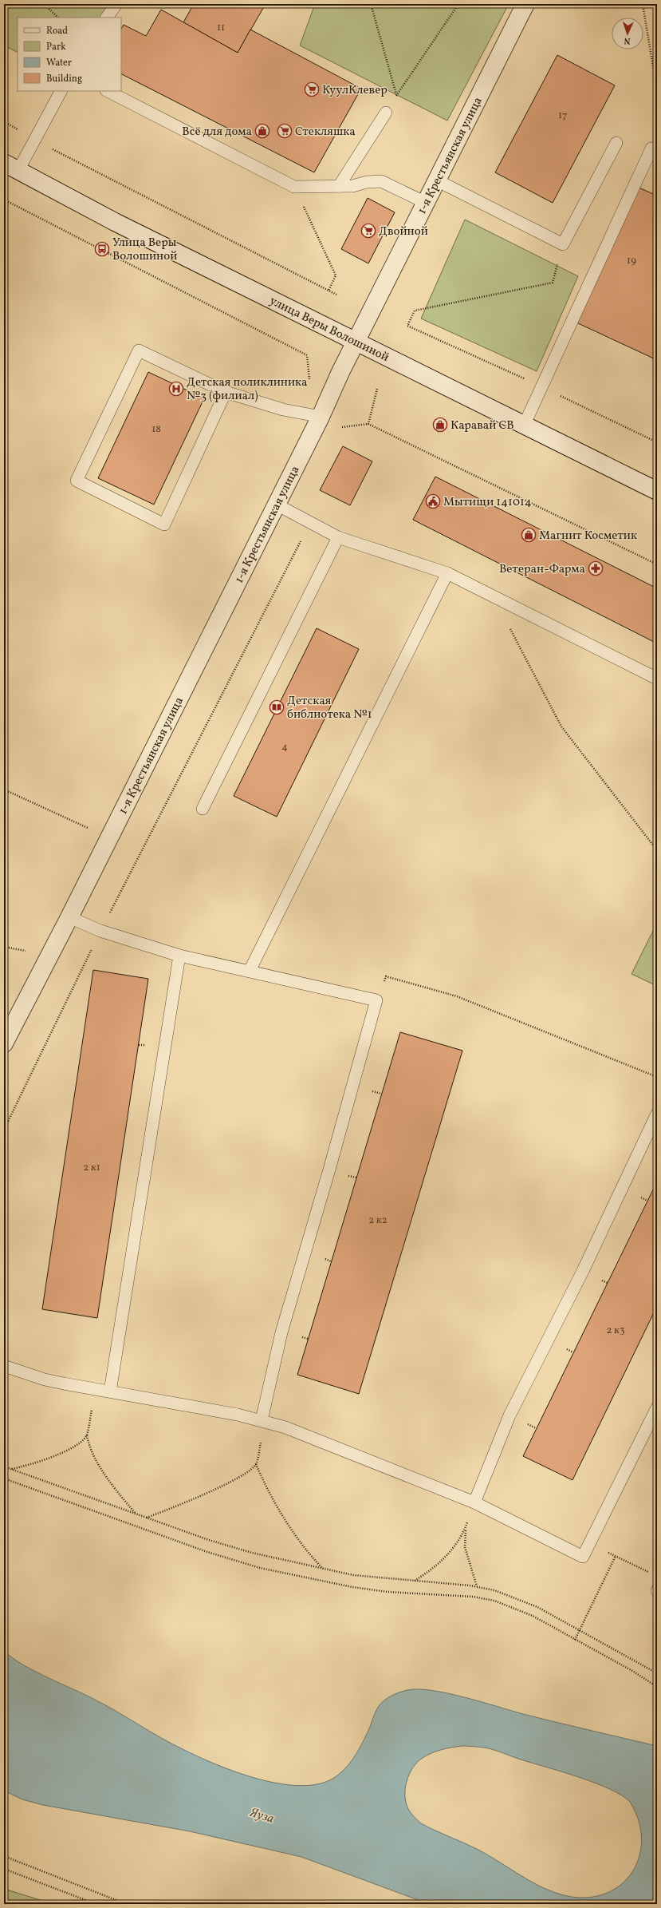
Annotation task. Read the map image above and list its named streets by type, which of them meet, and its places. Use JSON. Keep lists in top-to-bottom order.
{
  "streets": {
    "street": ["1-я Крестьянская улица", "улица Веры Волошиной"]
  },
  "crossings": [
    ["1-я Крестьянская улица", "улица Веры Волошиной"]
  ],
  "water": ["Яуза"],
  "places": {
    "supermarket": ["КуулКлевер", "Стекляшка", "Двойной"],
    "shop": ["Всё для дома", "Каравай СВ", "Магнит Косметик"],
    "bus stop": ["Улица Веры Волошиной"],
    "hospital": ["Детская поликлиника №3 (филиал)"],
    "public building": ["Мытищи 141014"],
    "pharmacy": ["Ветеран-Фарма"],
    "library": ["Детская библиотека №1"]
  },
  "house_numbers": [
    "11",
    "17",
    "19",
    "18",
    "4",
    "2 к1",
    "2 к2",
    "2 к3"
  ],
  "legend": [
    "Road",
    "Park",
    "Water",
    "Building"
  ],
  "north": "bottom"
}
